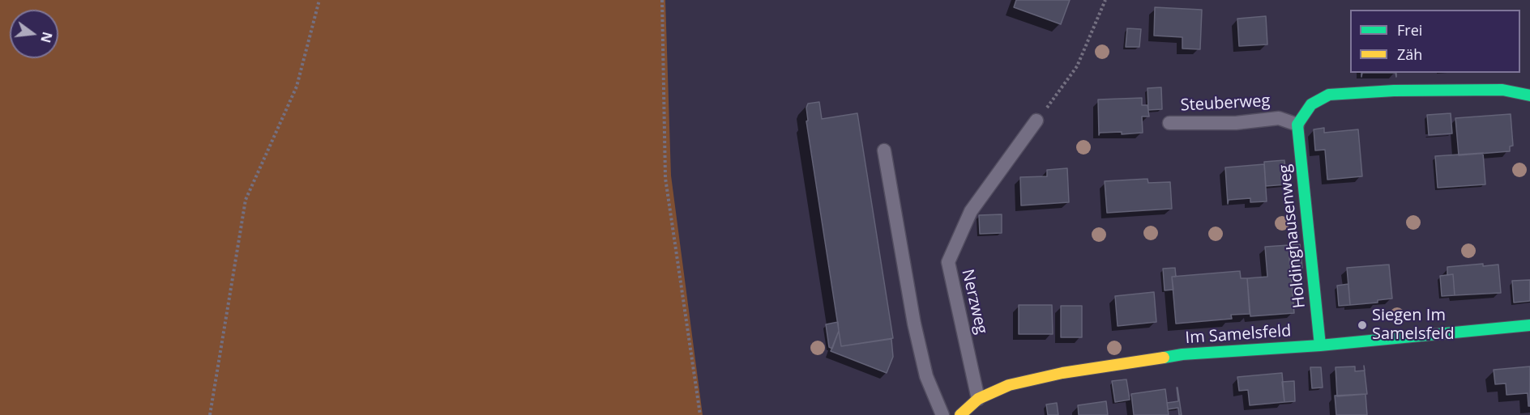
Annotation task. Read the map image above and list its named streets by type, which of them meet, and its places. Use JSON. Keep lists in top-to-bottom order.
{
  "streets": {
    "street": ["Holdinghausenweg", "Im Samelsfeld"],
    "lane": ["Steuberweg", "Nerzweg"]
  },
  "crossings": [
    ["Steuberweg", "Holdinghausenweg"],
    ["Holdinghausenweg", "Im Samelsfeld"],
    ["Nerzweg", "Im Samelsfeld"]
  ],
  "places": ["Siegen Im Samelsfeld"],
  "legend": ["Frei", "Zäh"],
  "north": "right"
}
